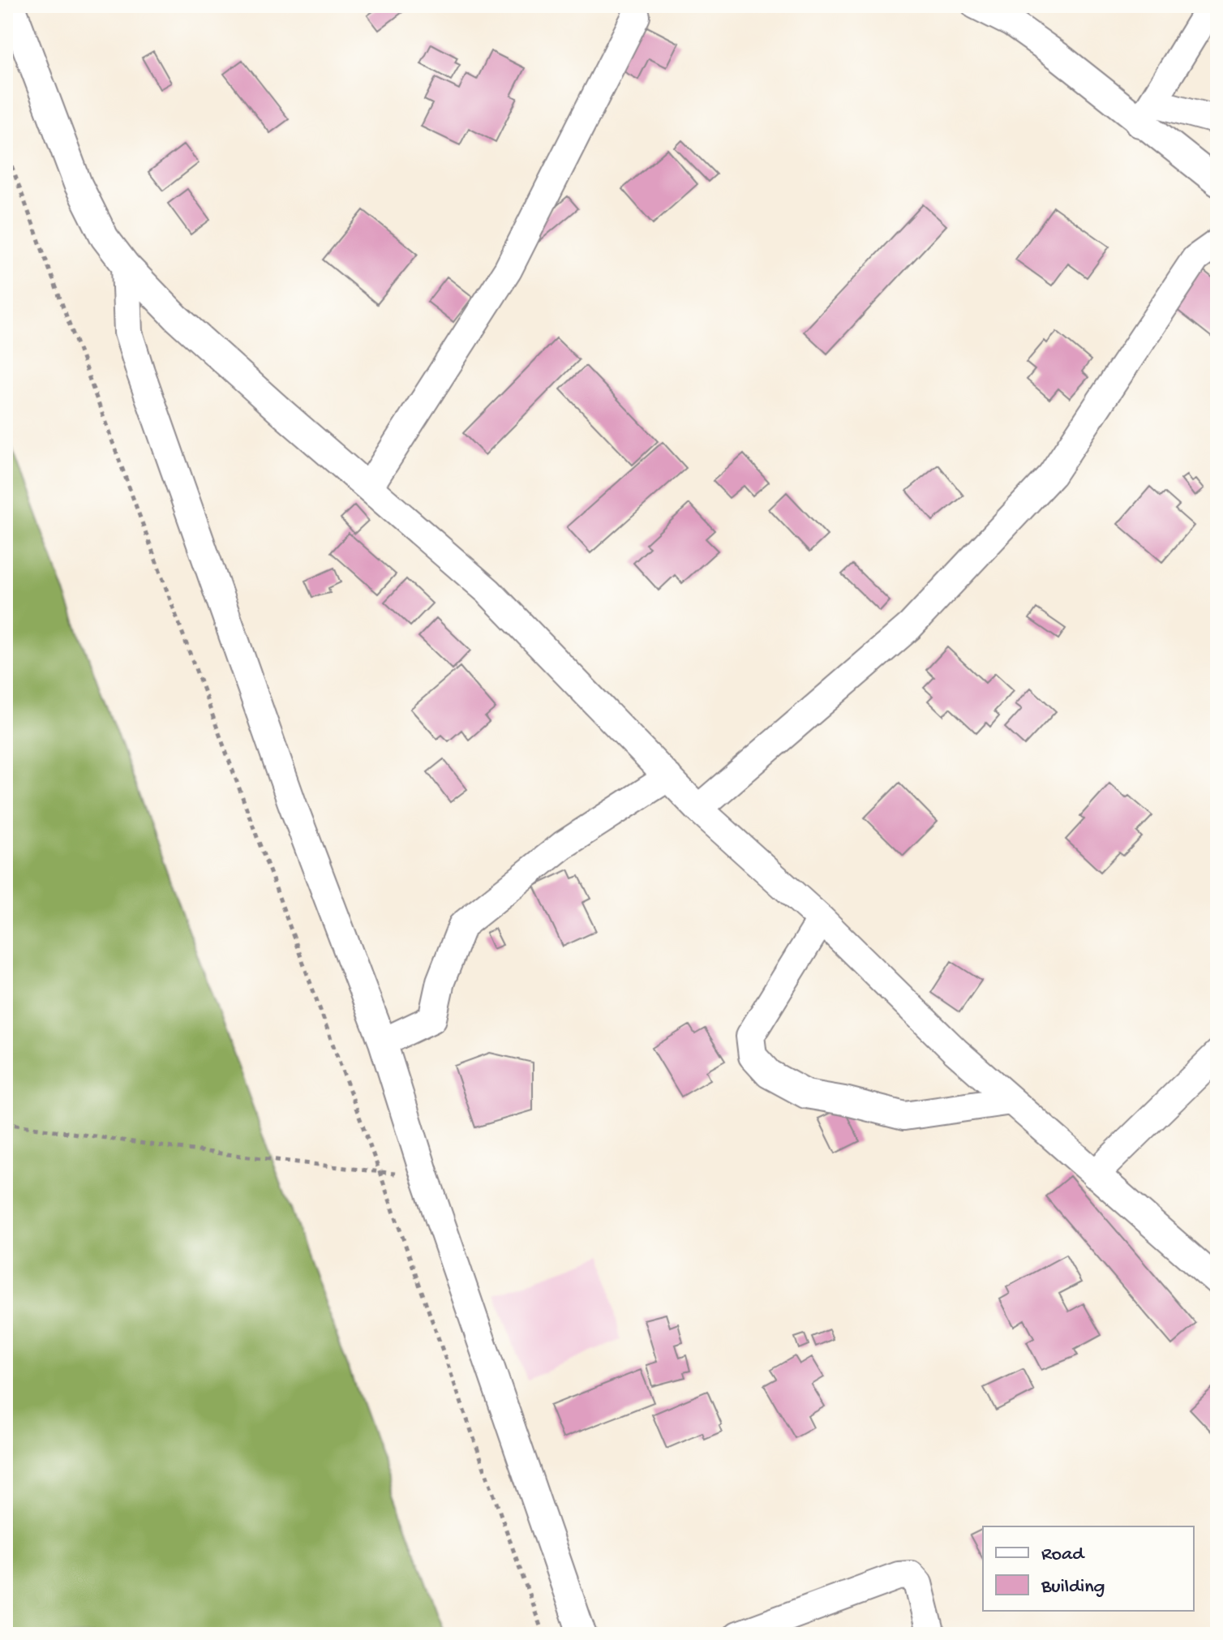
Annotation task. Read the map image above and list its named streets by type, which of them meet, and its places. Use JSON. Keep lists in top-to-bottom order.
{
  "legend": ["Road", "Building"]
}
